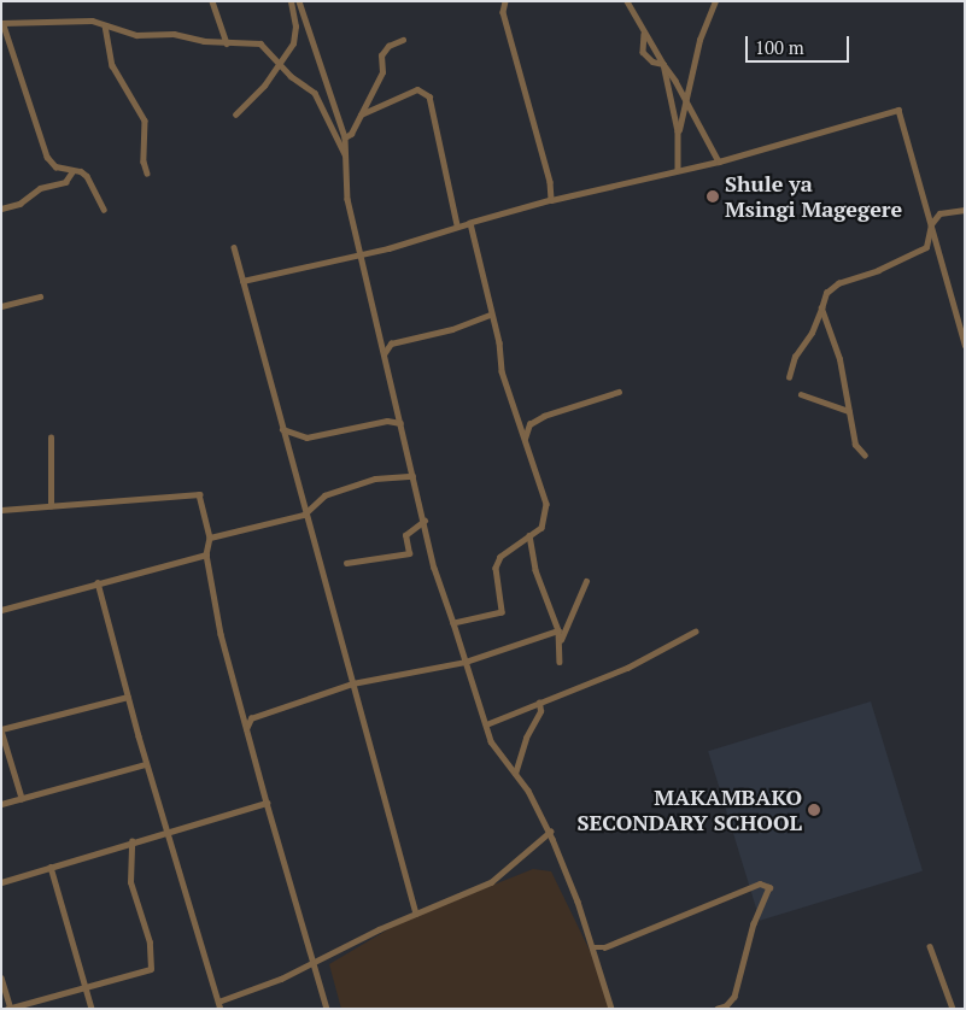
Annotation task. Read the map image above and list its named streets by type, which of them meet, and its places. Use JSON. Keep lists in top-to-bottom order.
{
  "places": ["Shule ya Msingi Magegere", "MAKAMBAKO SECONDARY SCHOOL"],
  "scale_bar": "100 m"
}
